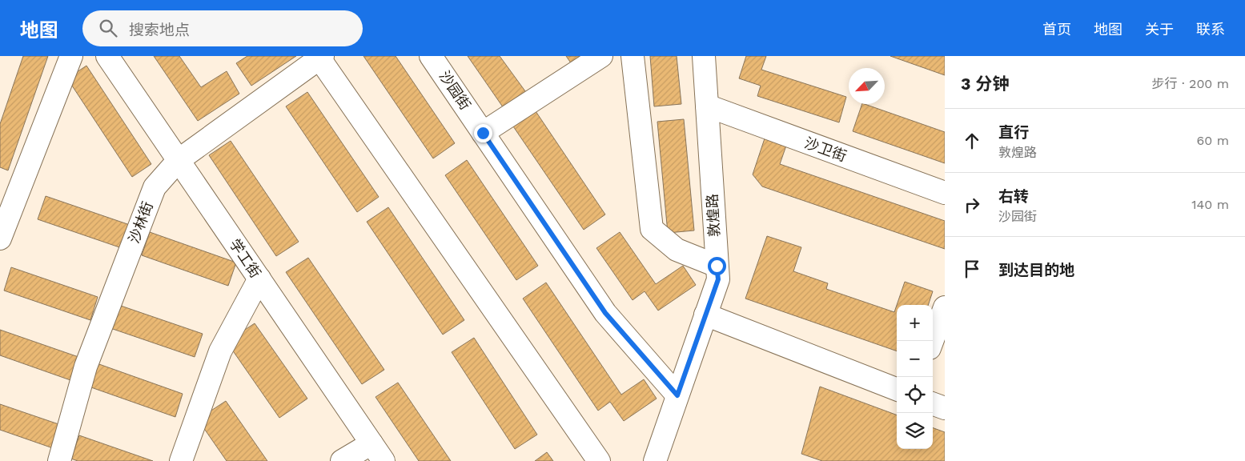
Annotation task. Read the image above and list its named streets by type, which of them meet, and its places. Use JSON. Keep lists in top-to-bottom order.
{
  "streets": {
    "street": [
      "沙园街",
      "沙卫街",
      "敦煌路",
      "沙林街",
      "学工街"
    ]
  },
  "crossings": [
    ["沙园街", "敦煌路"],
    ["沙卫街", "敦煌路"],
    ["沙林街", "学工街"]
  ],
  "north": "bottom left",
  "page": {
    "header": "地图",
    "search": "搜索地点",
    "nav": [
      "首页",
      "地图",
      "关于",
      "联系"
    ],
    "heading": ["3 分钟", "步行 · 200 m"],
    "list": [
      ["直行", "敦煌路", "60 m"],
      ["右转", "沙园街", "140 m"],
      "到达目的地"
    ],
    "map_buttons": ["+", "−"]
  }
}
